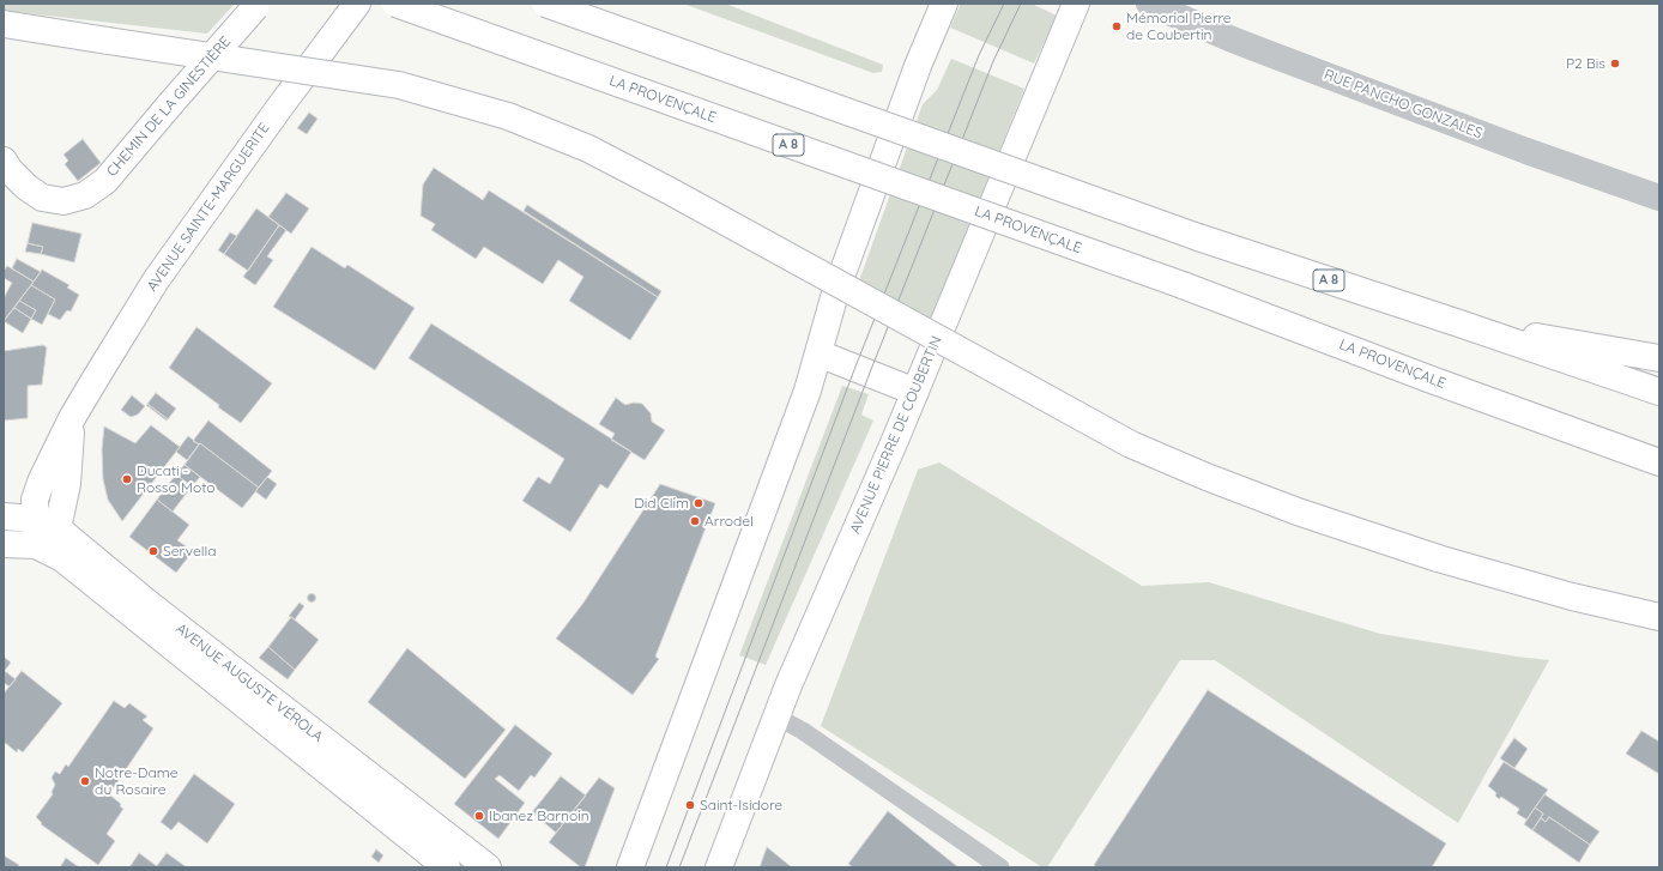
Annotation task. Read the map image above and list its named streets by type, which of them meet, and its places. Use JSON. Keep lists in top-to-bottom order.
{
  "streets": {
    "main road": [
      "LA PROVENÇALE",
      "CHEMIN DE LA GINESTIÈRE",
      "A 8",
      "AVENUE SAINTE-MARGUERITE",
      "AVENUE PIERRE DE COUBERTIN",
      "AVENUE AUGUSTE VÉROLA"
    ],
    "street": ["RUE PANCHO GONZALES"]
  },
  "crossings": [
    ["AVENUE SAINTE-MARGUERITE", "AVENUE AUGUSTE VÉROLA"]
  ],
  "places": [
    "Mémorial Pierre de Coubertin",
    "P2 Bis",
    "Ducati - Rosso Moto",
    "Did Clim",
    "Arrodel",
    "Servella",
    "Notre-Dame du Rosaire",
    "Saint-Isidore",
    "Ibanez Barnoin"
  ]
}
